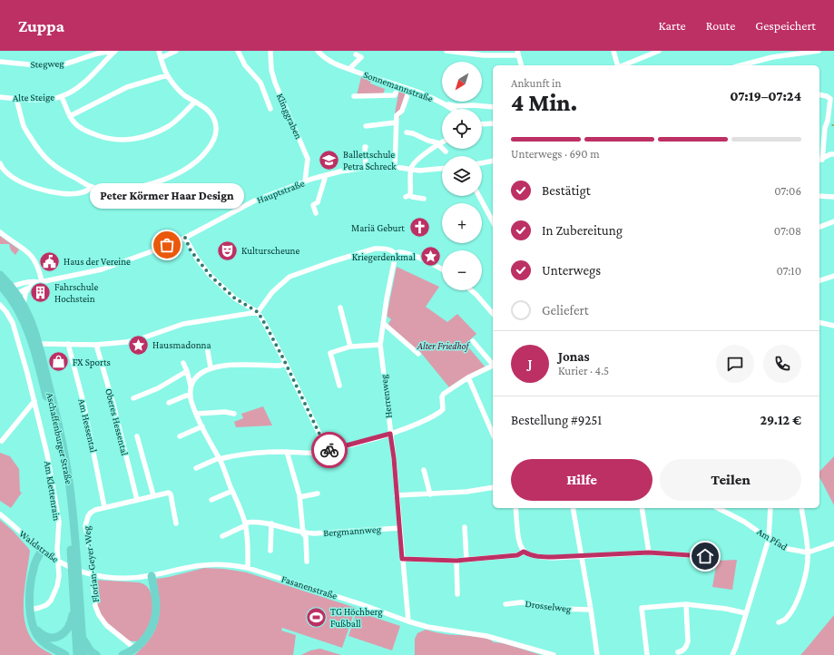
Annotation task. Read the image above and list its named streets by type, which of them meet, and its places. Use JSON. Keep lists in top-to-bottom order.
{
  "streets": {
    "main road": ["Aschaffenburger Straße"],
    "street": [
      "Stegweg",
      "Sonnemannstraße",
      "Alte Steige",
      "Klinggraben",
      "Hauptstraße",
      "Herrenweg",
      "Oberes Hessental",
      "Am Hessental",
      "Am Klettenrain",
      "Bergmannweg",
      "Am Pfad",
      "Waldstraße",
      "Florian-Geyer-Weg",
      "Fasanenstraße",
      "Drosselweg"
    ]
  },
  "crossings": [
    ["Stegweg", "Alte Steige"],
    ["Klinggraben", "Hauptstraße"],
    ["Hauptstraße", "Aschaffenburger Straße"],
    ["Herrenweg", "Bergmannweg"],
    ["Herrenweg", "Fasanenstraße"],
    ["Oberes Hessental", "Florian-Geyer-Weg"],
    ["Am Hessental", "Florian-Geyer-Weg"],
    ["Waldstraße", "Fasanenstraße"]
  ],
  "parks": ["Alter Friedhof"],
  "places": {
    "school or university": ["Ballettschule Petra Schreck"],
    "church": ["Mariä Geburt"],
    "other": ["Peter Körmer Haar Design"],
    "theatre": ["Kulturscheune"],
    "place": ["Kriegerdenkmal", "Hausmadonna"],
    "public building": ["Haus der Vereine"],
    "building": ["Fahrschule Hochstein"],
    "shop": ["FX Sports"],
    "sports": ["TG Höchberg Fußball"]
  },
  "north": "bottom left",
  "page": {
    "header": "Zuppa",
    "nav": ["Karte", "Route", "Gespeichert"],
    "map_buttons": ["+", "−"],
    "heading": ["4 Min.", "Ankunft in", "07:19–07:24"],
    "panel": [
      "Jonas",
      "Kurier · 4.5",
      "Bestellung #9251",
      "29.12 €"
    ],
    "bar": "Unterwegs · 690 m",
    "list": [
      ["Bestätigt", "07:06"],
      ["In Zubereitung", "07:08"],
      ["Unterwegs", "07:10"],
      "Geliefert"
    ],
    "bubble": "Peter Körmer Haar Design",
    "round": "J",
    "buttons": ["Hilfe", "Teilen"]
  }
}
